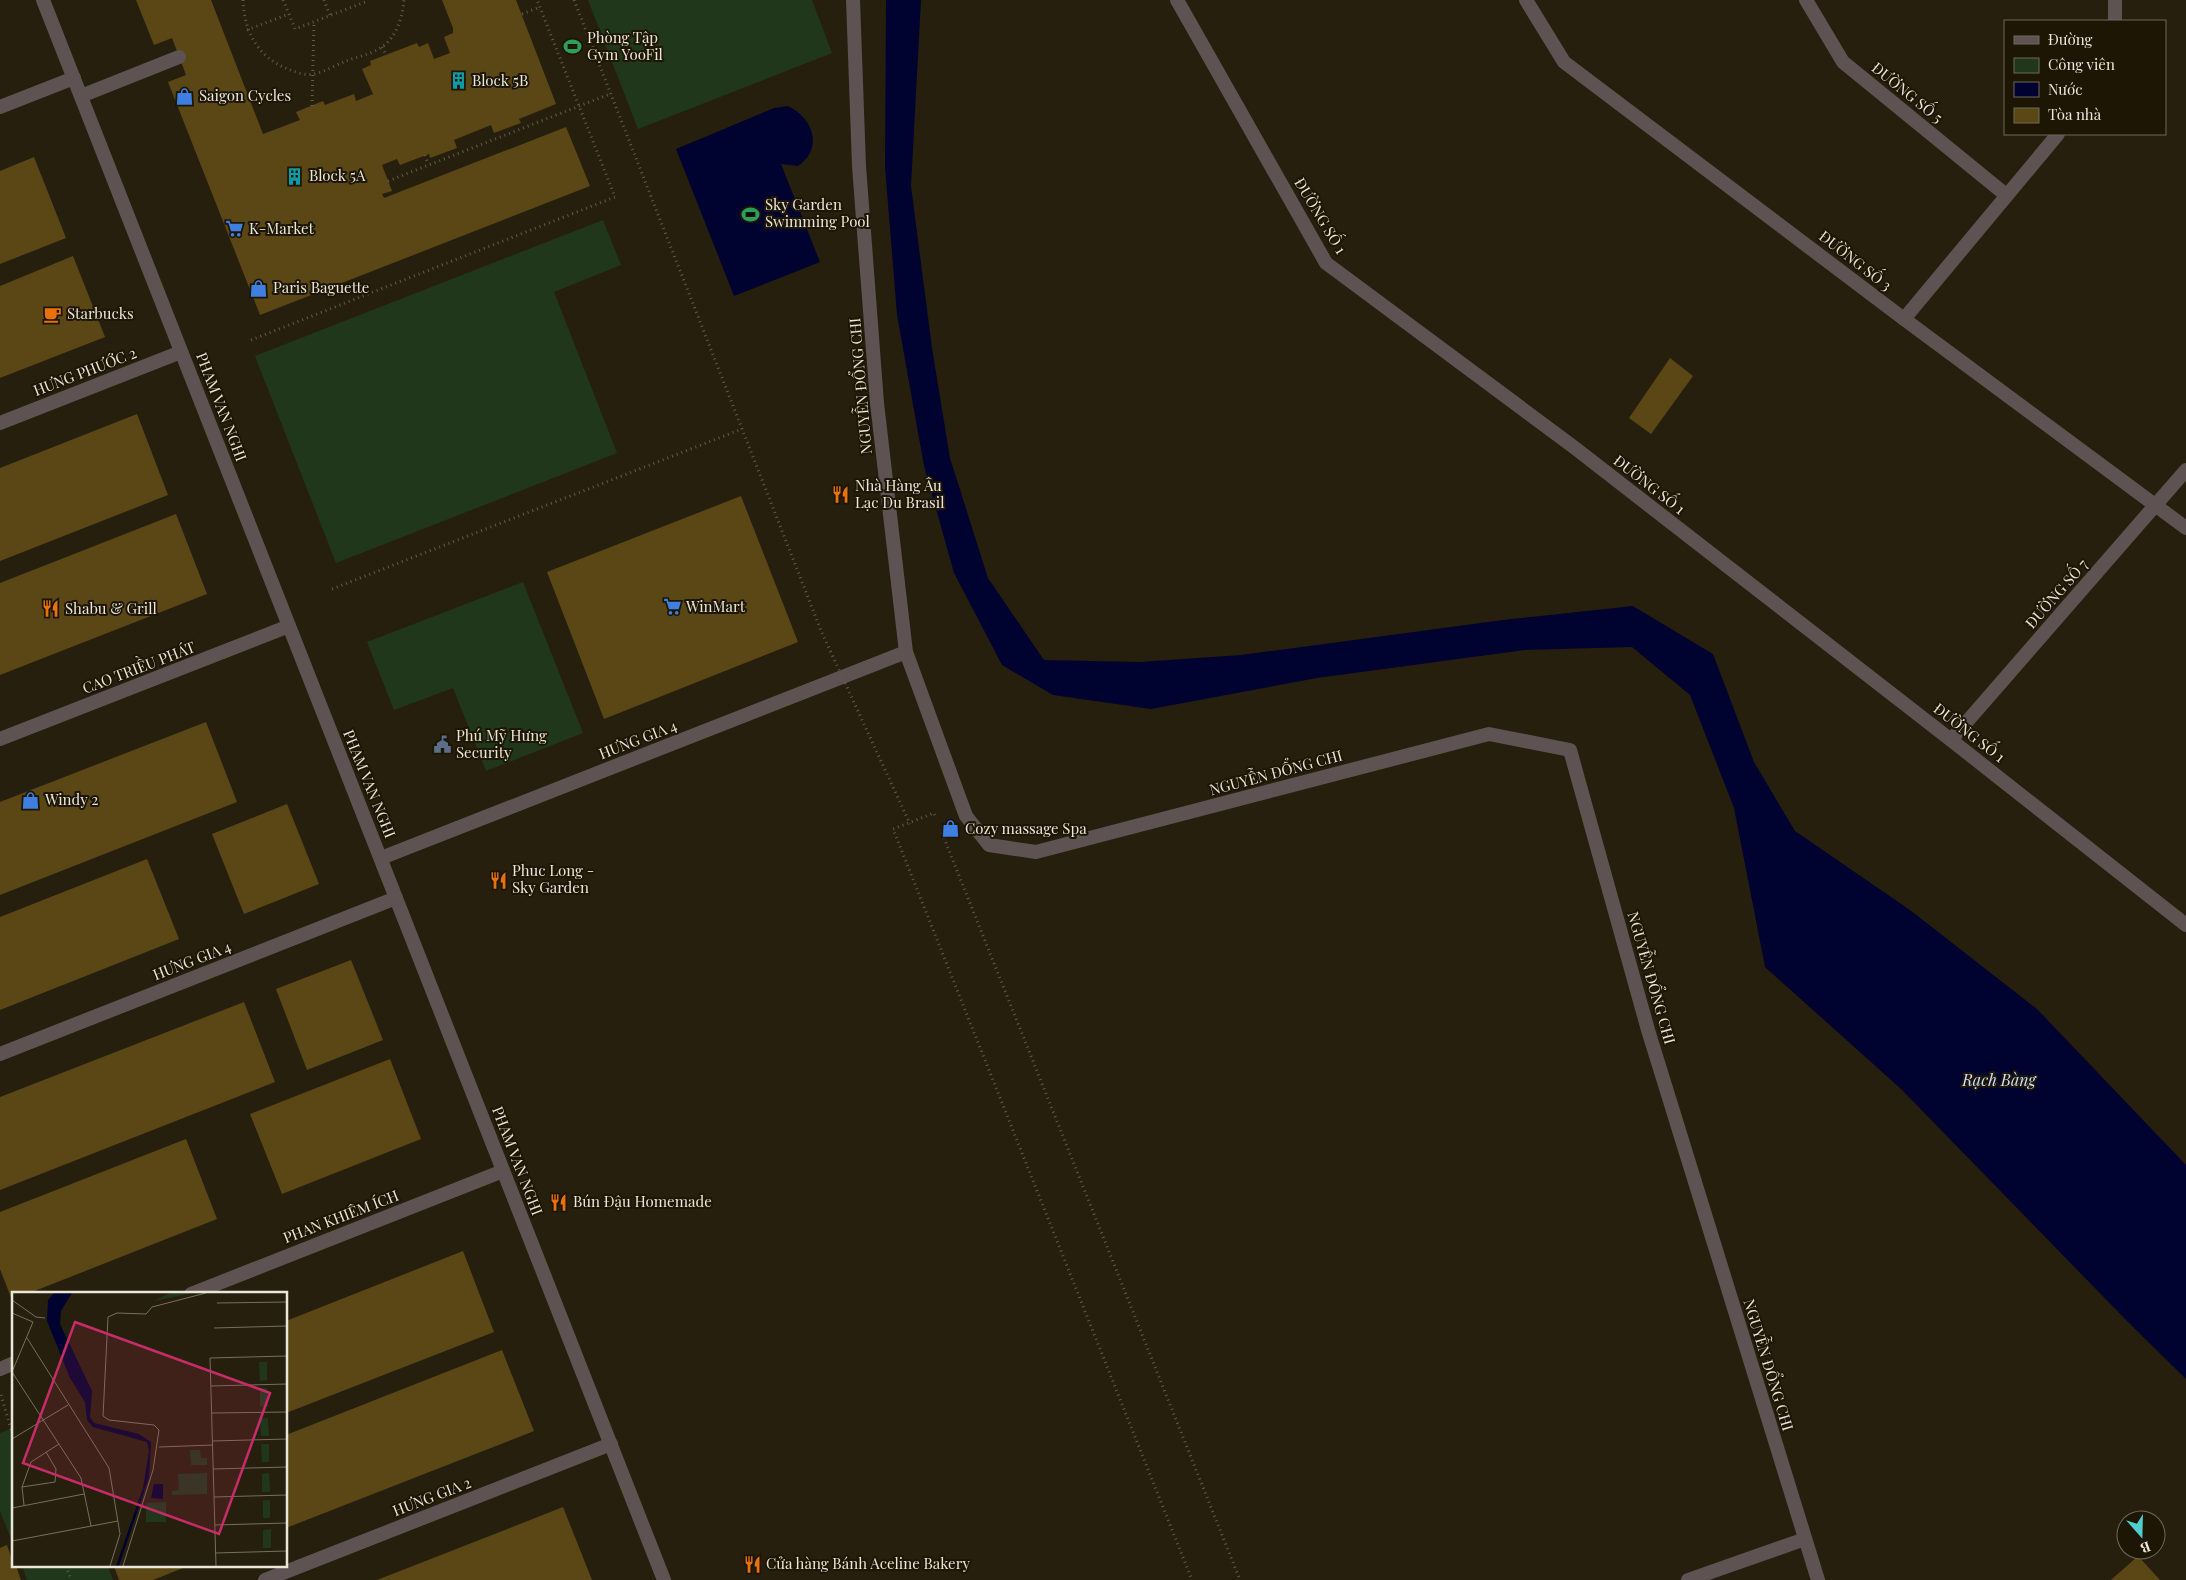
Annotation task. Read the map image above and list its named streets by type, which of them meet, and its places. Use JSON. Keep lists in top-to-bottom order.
{
  "streets": {
    "street": [
      "ĐƯỜNG SỐ 5",
      "ĐƯỜNG SỐ 1",
      "ĐƯỜNG SỐ 3",
      "HƯNG PHƯỚC 2",
      "NGUYỄN ĐỔNG CHI",
      "PHAM VAN NGHI",
      "ĐƯỜNG SỐ 7",
      "CAO TRIỀU PHÁT",
      "HƯNG GIA 4",
      "PHAN KHIÊM ÍCH",
      "HƯNG GIA 2"
    ]
  },
  "crossings": [
    ["ĐƯỜNG SỐ 1", "ĐƯỜNG SỐ 7"],
    ["ĐƯỜNG SỐ 3", "ĐƯỜNG SỐ 7"],
    ["HƯNG PHƯỚC 2", "PHAM VAN NGHI"],
    ["NGUYỄN ĐỔNG CHI", "HƯNG GIA 4"],
    ["PHAM VAN NGHI", "CAO TRIỀU PHÁT"],
    ["PHAM VAN NGHI", "HƯNG GIA 4"],
    ["PHAM VAN NGHI", "PHAN KHIÊM ÍCH"],
    ["PHAM VAN NGHI", "HƯNG GIA 2"]
  ],
  "water": ["Rạch Bàng"],
  "places": {
    "sports": ["Phòng Tập Gym YooFil", "Sky Garden Swimming Pool"],
    "building": ["Block 5B", "Block 5A"],
    "shop": [
      "Saigon Cycles",
      "Paris Baguette",
      "Windy 2",
      "Cozy massage Spa"
    ],
    "supermarket": ["K-Market", "WinMart"],
    "cafe": ["Starbucks"],
    "restaurant": [
      "Nhà Hàng Âu Lạc Du Brasil",
      "Shabu & Grill",
      "Phuc Long - Sky Garden",
      "Bún Đậu Homemade",
      "Cửa hàng Bánh Aceline Bakery"
    ],
    "public building": ["Phú Mỹ Hưng Security"]
  },
  "legend": [
    "Đường",
    "Công viên",
    "Nước",
    "Tòa nhà"
  ],
  "north": "bottom"
}
